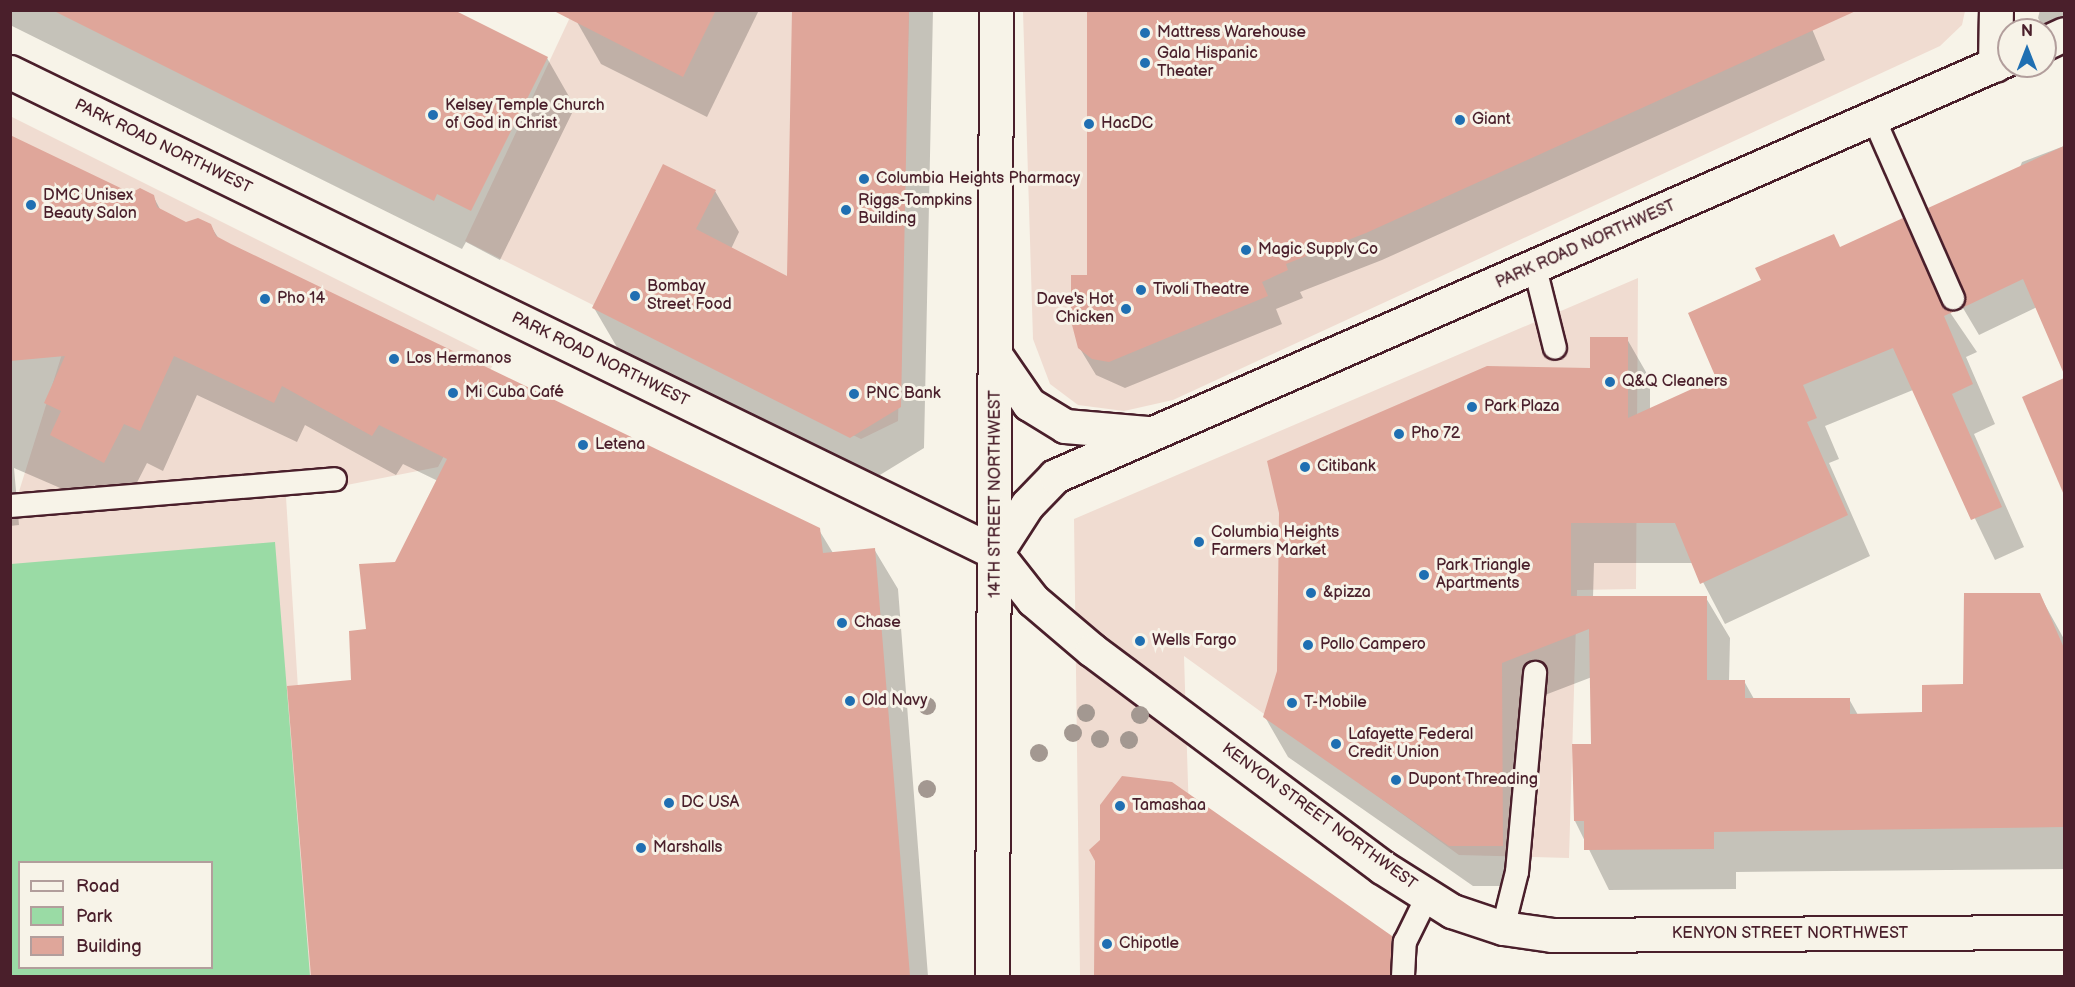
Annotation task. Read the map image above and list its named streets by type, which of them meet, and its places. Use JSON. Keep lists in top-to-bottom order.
{
  "streets": {
    "main road": ["PARK ROAD NORTHWEST", "14TH STREET NORTHWEST", "KENYON STREET NORTHWEST"]
  },
  "crossings": [
    ["PARK ROAD NORTHWEST", "14TH STREET NORTHWEST"],
    ["PARK ROAD NORTHWEST", "KENYON STREET NORTHWEST"],
    ["14TH STREET NORTHWEST", "KENYON STREET NORTHWEST"]
  ],
  "places": [
    "Mattress Warehouse",
    "Gala Hispanic Theater",
    "Kelsey Temple Church of God in Christ",
    "Giant",
    "HacDC",
    "Columbia Heights Pharmacy",
    "DMC Unisex Beauty Salon",
    "Riggs-Tompkins Building",
    "Magic Supply Co",
    "Tivoli Theatre",
    "Bombay Street Food",
    "Pho 14",
    "Dave's Hot Chicken",
    "Los Hermanos",
    "Q&Q Cleaners",
    "Mi Cuba Café",
    "PNC Bank",
    "Park Plaza",
    "Pho 72",
    "Letena",
    "Citibank",
    "Columbia Heights Farmers Market",
    "Park Triangle Apartments",
    "&pizza",
    "Chase",
    "Wells Fargo",
    "Pollo Campero",
    "Old Navy",
    "T-Mobile",
    "Lafayette Federal Credit Union",
    "Dupont Threading",
    "DC USA",
    "Tamashaa",
    "Marshalls",
    "Chipotle"
  ],
  "legend": ["Road", "Park", "Building"],
  "north": "top"
}
